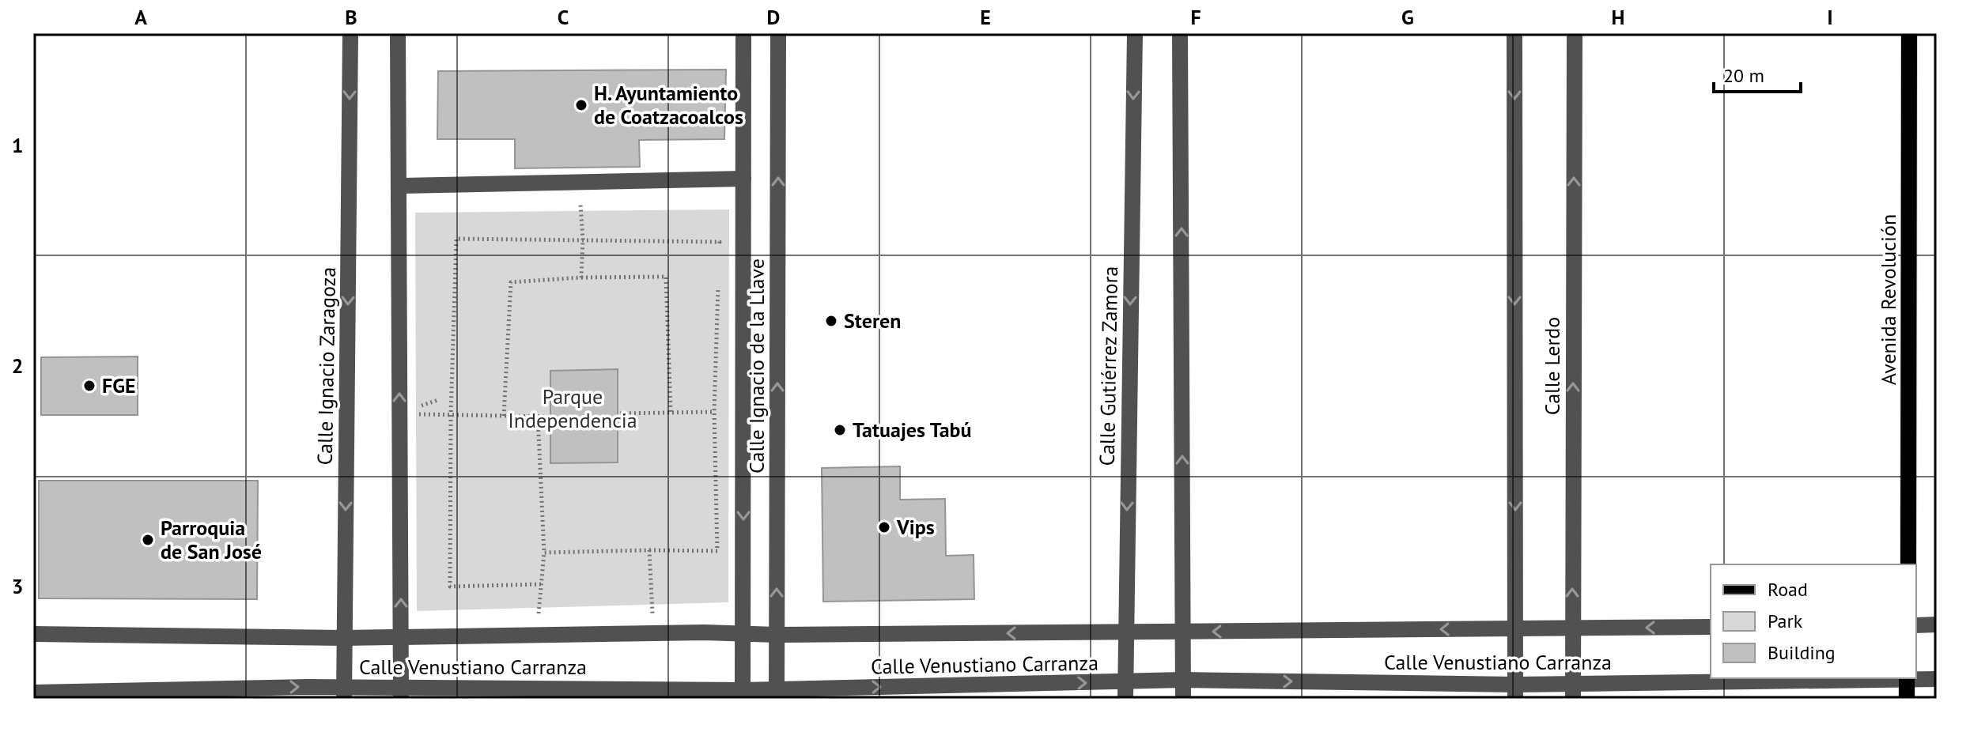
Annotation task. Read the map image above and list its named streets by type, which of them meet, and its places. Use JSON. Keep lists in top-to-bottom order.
{
  "streets": {
    "main road": ["Avenida Revolución"],
    "street": [
      "Calle Ignacio Zaragoza",
      "Calle Ignacio de la Llave",
      "Calle Gutiérrez Zamora",
      "Calle Lerdo",
      "Calle Venustiano Carranza"
    ]
  },
  "crossings": [
    ["Calle Ignacio Zaragoza", "Calle Venustiano Carranza"],
    ["Calle Ignacio de la Llave", "Calle Venustiano Carranza"],
    ["Calle Gutiérrez Zamora", "Calle Venustiano Carranza"],
    ["Calle Lerdo", "Calle Venustiano Carranza"]
  ],
  "parks": ["Parque Independencia"],
  "places": [
    "H. Ayuntamiento de Coatzacoalcos",
    "Steren",
    "FGE",
    "Tatuajes Tabú",
    "Vips",
    "Parroquia de San José"
  ],
  "legend": ["Road", "Park", "Building"],
  "scale_bar": "20 m",
  "grid": {
    "columns": [
      "A",
      "B",
      "C",
      "D",
      "E",
      "F",
      "G",
      "H",
      "I"
    ],
    "rows": ["1", "2", "3"]
  }
}
